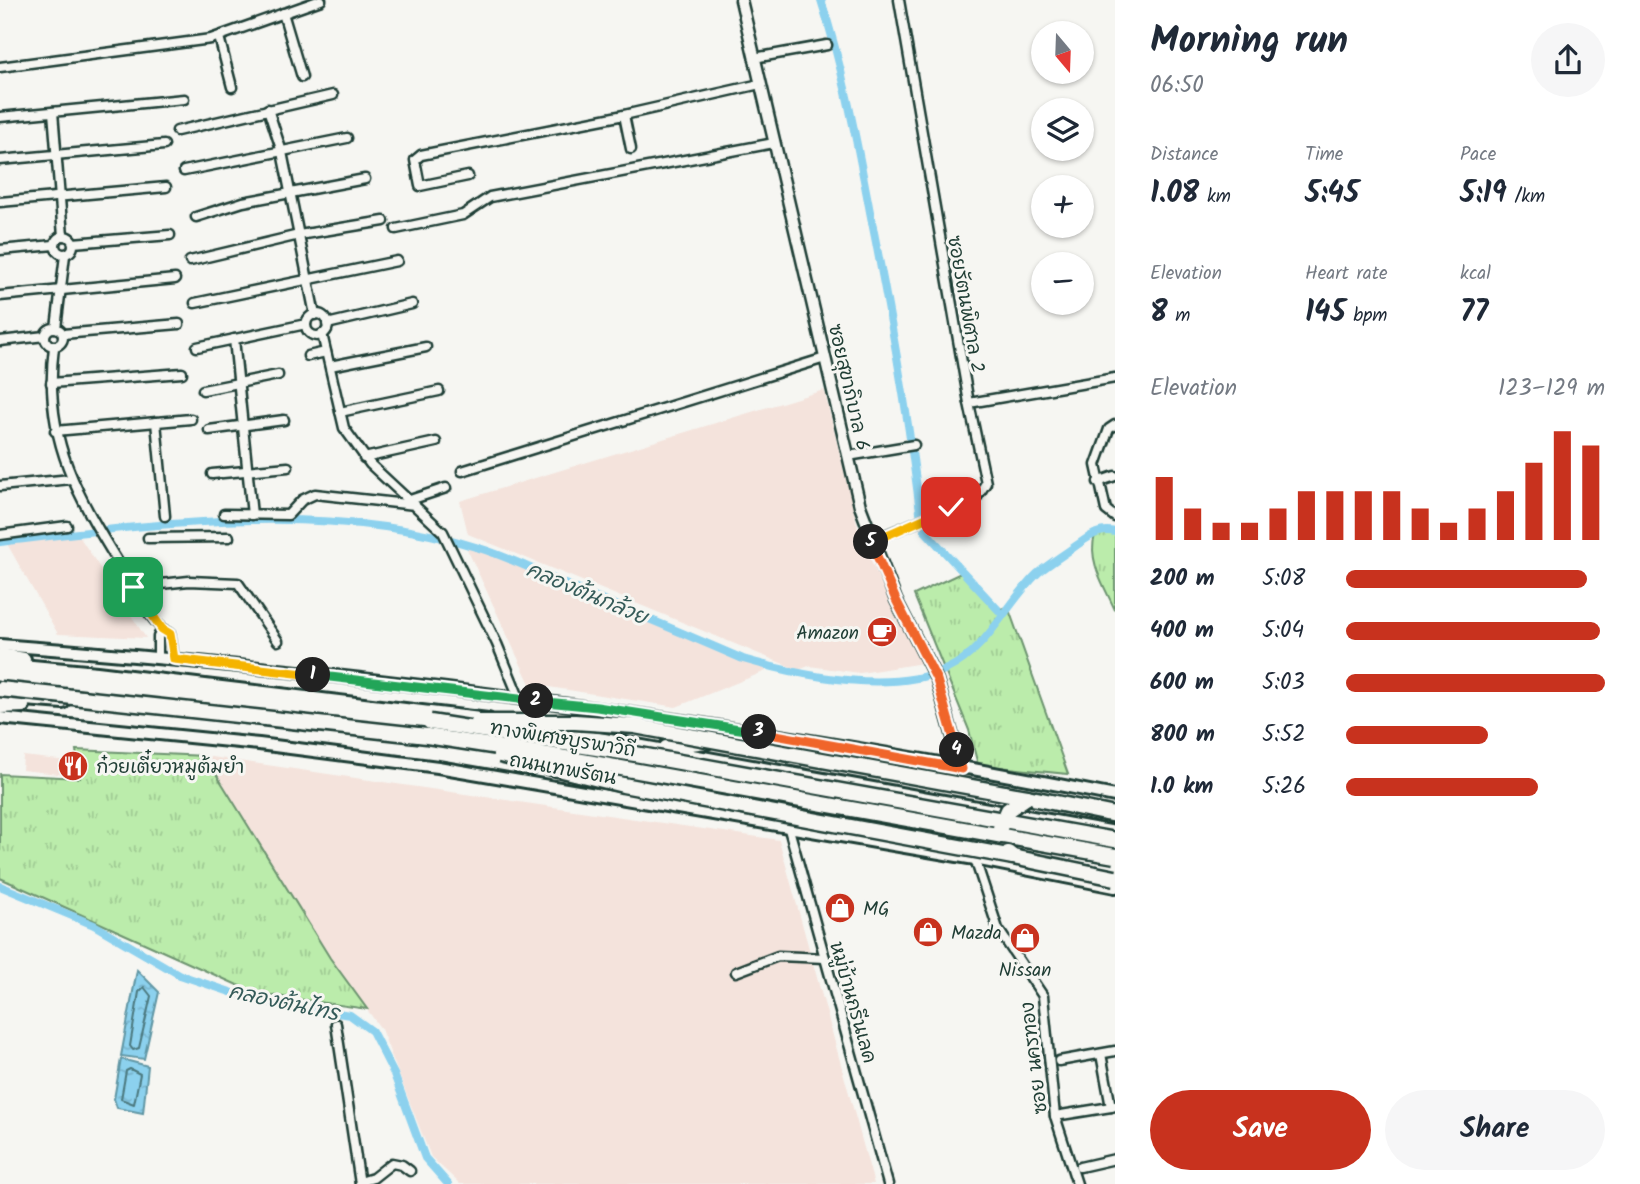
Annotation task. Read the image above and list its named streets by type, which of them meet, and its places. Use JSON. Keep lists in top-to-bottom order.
{
  "streets": {
    "highway": ["ทางพิเศษบูรพาวิถี", "ถนนเทพรัตน"],
    "street": [
      "ซอยรัตนพิศาล 2",
      "ซอยสุขาภิบาล 6",
      "หมู่บ้านกรีนเลค",
      "ซอย นครทอง"
    ]
  },
  "crossings": [
    ["ซอยรัตนพิศาล 2", "ซอยสุขาภิบาล 6"],
    ["ทางพิเศษบูรพาวิถี", "ถนนเทพรัตน"],
    ["ถนนเทพรัตน", "หมู่บ้านกรีนเลค"],
    ["ถนนเทพรัตน", "ซอย นครทอง"]
  ],
  "water": ["คลองต้นกล้วย", "คลองต้นไทร"],
  "places": {
    "cafe": ["Amazon"],
    "restaurant": ["ก๋วยเตี๋ยวหมูต้มยำ"],
    "shop": ["MG", "Mazda", "Nissan"]
  },
  "north": "bottom",
  "page": {
    "heading": ["Morning run", "06:50"],
    "map_buttons": ["+", "−"],
    "stats": [
      ["Distance", "1.08 km"],
      ["Time", "5:45"],
      ["Pace", "5:19 /km"],
      ["Elevation", "8 m"],
      ["Heart rate", "145 bpm"],
      ["kcal", "77"]
    ],
    "chart": ["Elevation", "123–129 m"],
    "pins": [
      "5",
      "1",
      "2",
      "3",
      "4"
    ],
    "list": [
      {
        "name": "200 m",
        "note": "5:08"
      },
      {
        "name": "400 m",
        "note": "5:04"
      },
      {
        "name": "600 m",
        "note": "5:03"
      },
      {
        "name": "800 m",
        "note": "5:52"
      },
      {
        "name": "1.0 km",
        "note": "5:26"
      }
    ],
    "buttons": ["Save", "Share"]
  }
}
